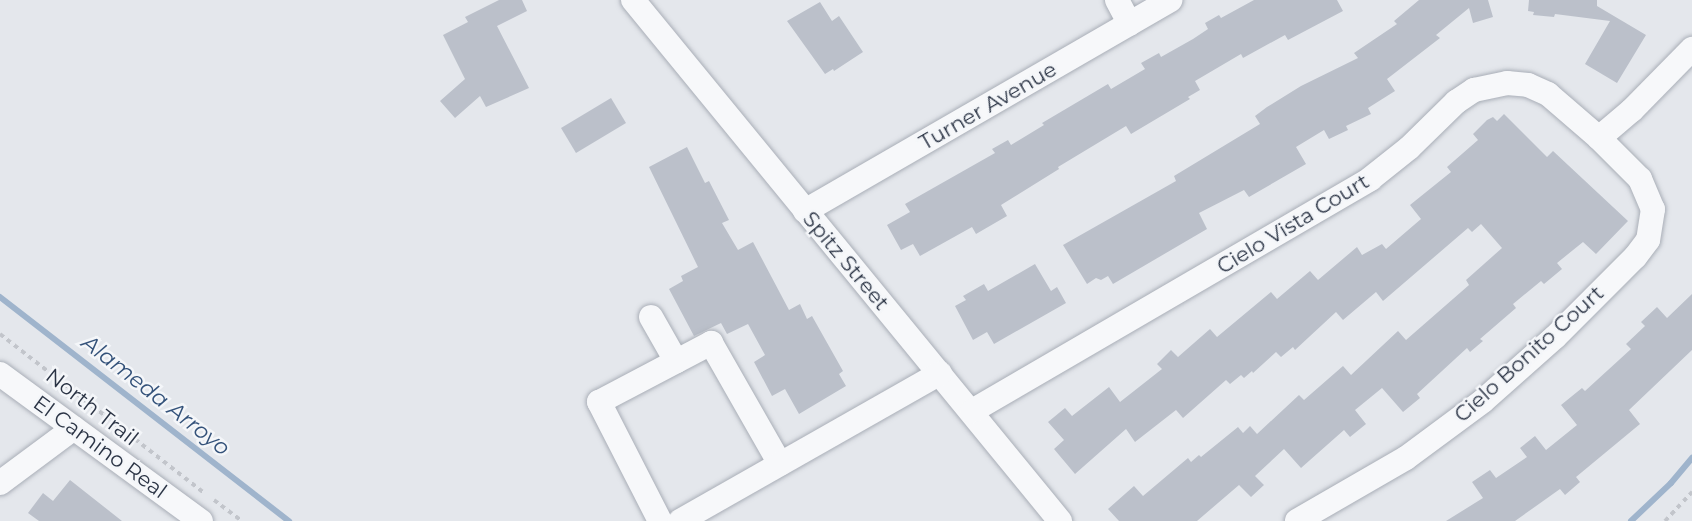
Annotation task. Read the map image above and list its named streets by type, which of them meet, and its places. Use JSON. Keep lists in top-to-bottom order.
{
  "streets": {
    "street": [
      "Turner Avenue",
      "Cielo Vista Court",
      "Spitz Street",
      "Cielo Bonito Court",
      "El Camino Real"
    ],
    "path": ["North Trail"]
  },
  "crossings": [
    ["Turner Avenue", "Spitz Street"],
    ["Cielo Vista Court", "Spitz Street"],
    ["Cielo Vista Court", "Cielo Bonito Court"]
  ],
  "water": ["Alameda Arroyo"]
}
